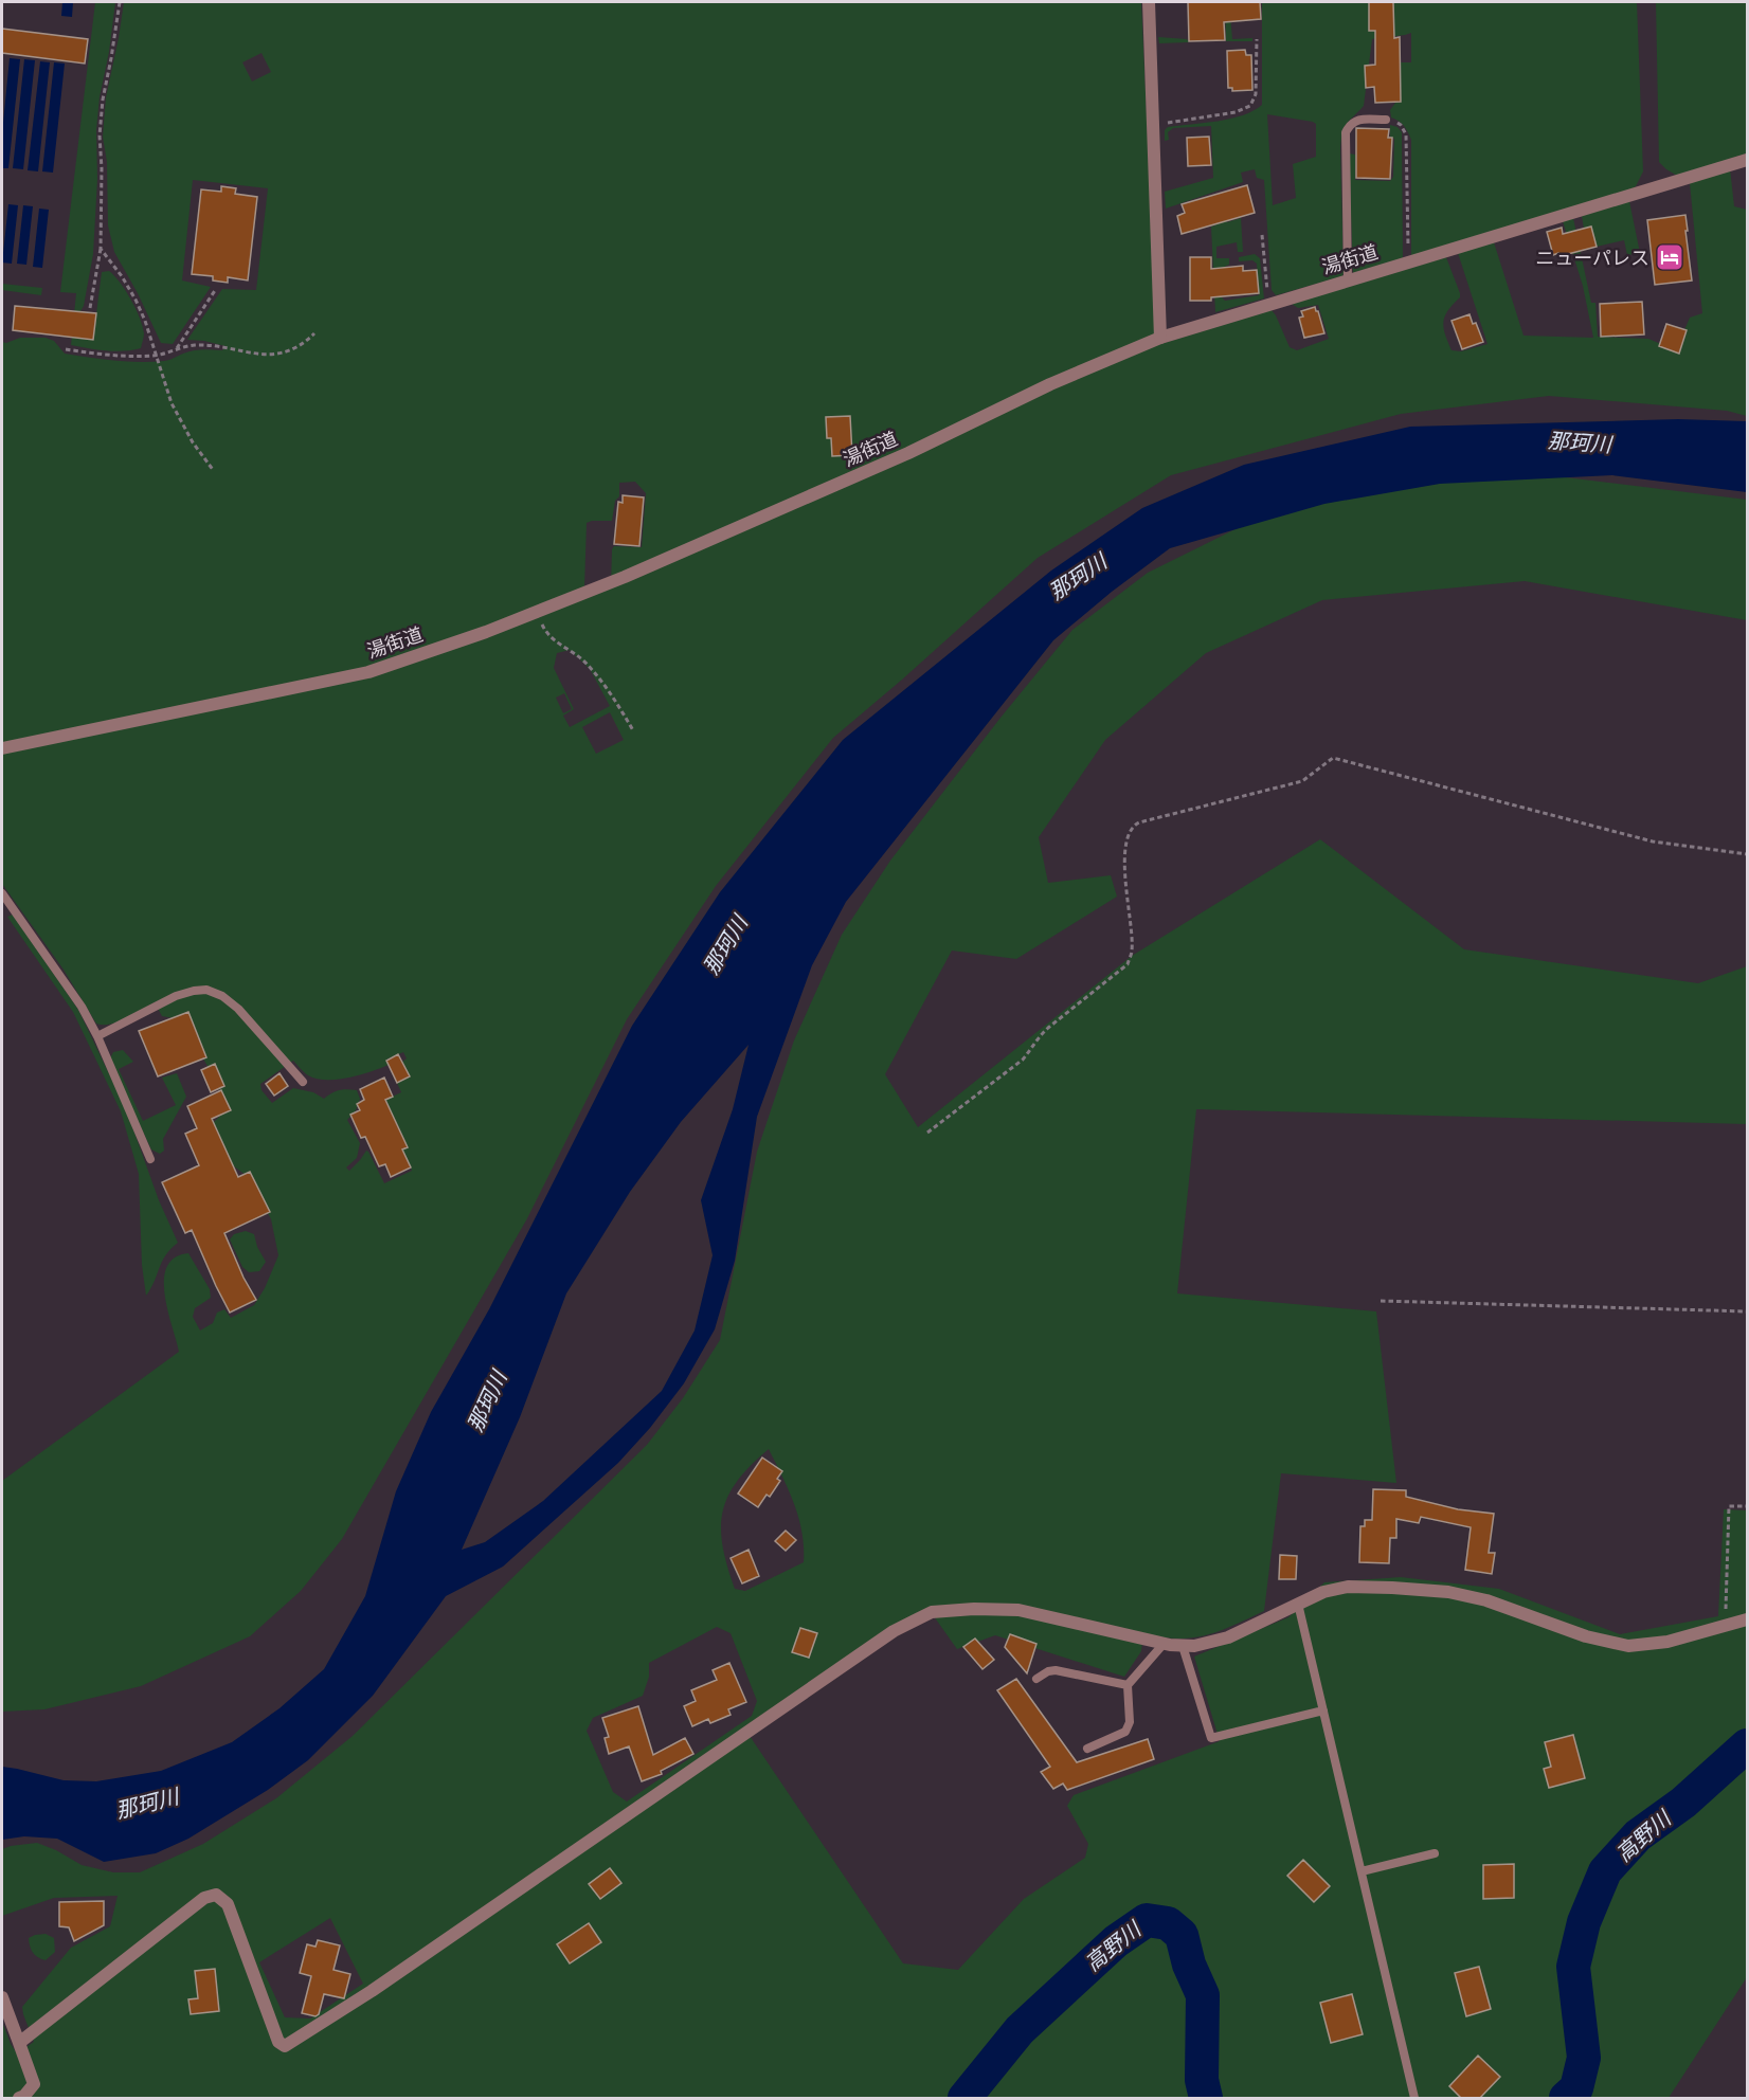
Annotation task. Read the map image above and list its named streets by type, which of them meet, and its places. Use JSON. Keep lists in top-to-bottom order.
{
  "streets": {
    "street": ["湯街道"]
  },
  "water": ["那珂川", "高野川"],
  "places": {
    "hotel": ["ニューパレス"]
  }
}
